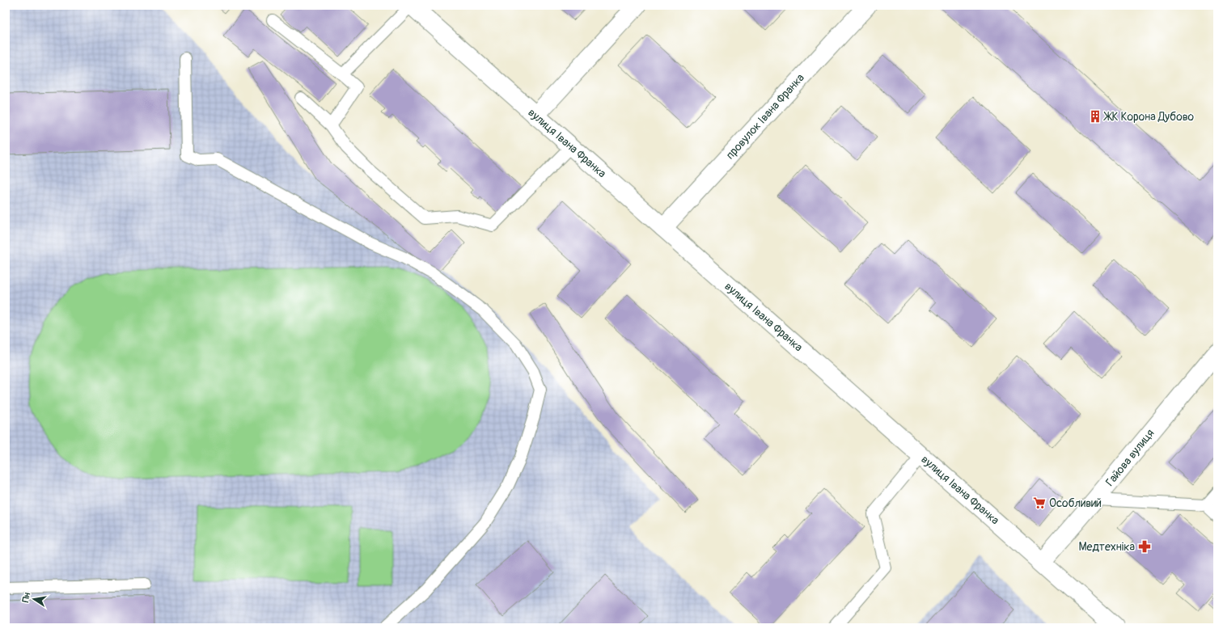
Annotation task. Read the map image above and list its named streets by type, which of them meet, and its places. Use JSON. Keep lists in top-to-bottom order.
{
  "streets": {
    "main road": ["провулок Івана Франка", "вулиця Івана Франка", "Гайова вулиця"]
  },
  "crossings": [
    ["провулок Івана Франка", "вулиця Івана Франка"],
    ["вулиця Івана Франка", "Гайова вулиця"]
  ],
  "places": {
    "building": ["ЖК Корона Дубово"],
    "supermarket": ["Особливий"],
    "pharmacy": ["Медтехніка"]
  },
  "north": "left"
}
